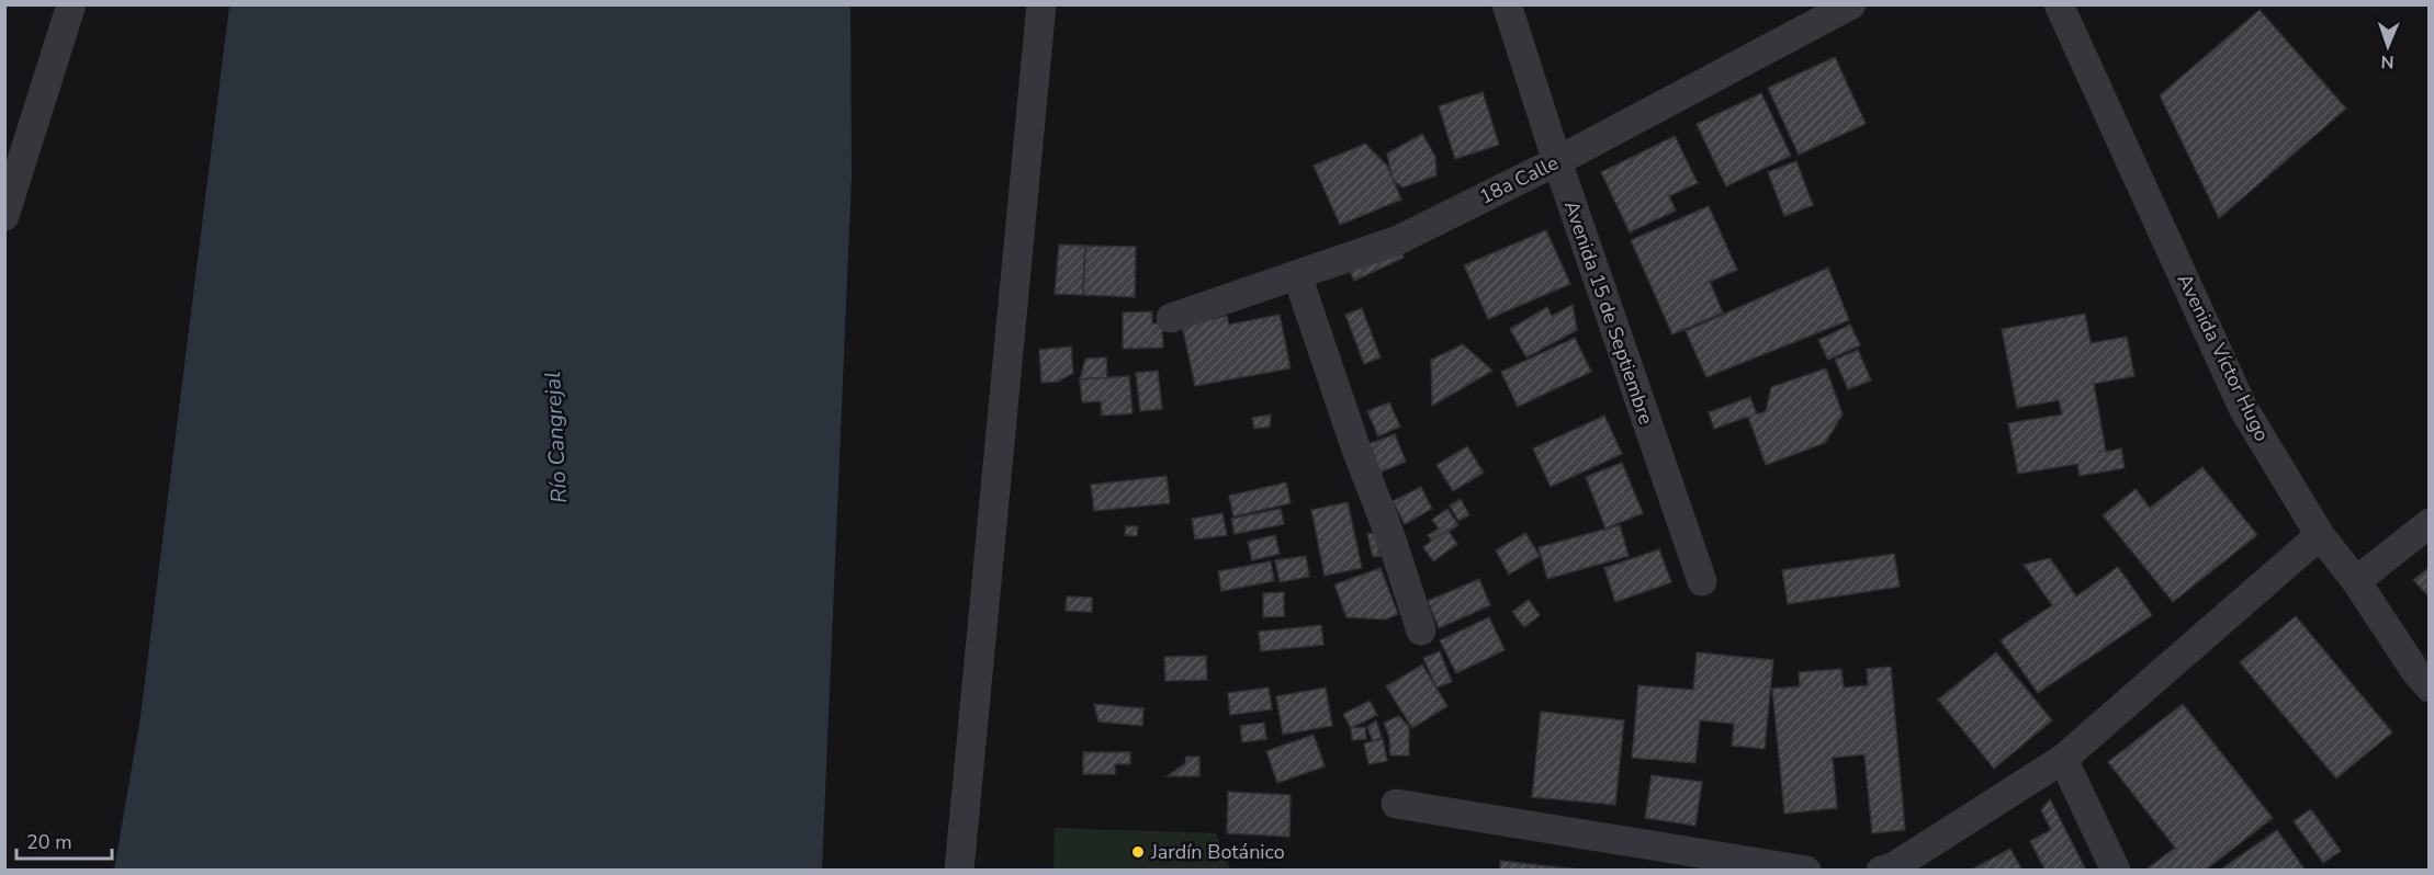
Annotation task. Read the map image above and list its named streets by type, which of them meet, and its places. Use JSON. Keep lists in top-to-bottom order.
{
  "streets": {
    "street": ["18a Calle", "Avenida 15 de Septiembre", "Avenida Víctor Hugo"]
  },
  "crossings": [
    ["18a Calle", "Avenida 15 de Septiembre"]
  ],
  "water": ["Río Cangrejal"],
  "places": ["Jardín Botánico"],
  "scale_bar": "20 m",
  "north": "bottom"
}
